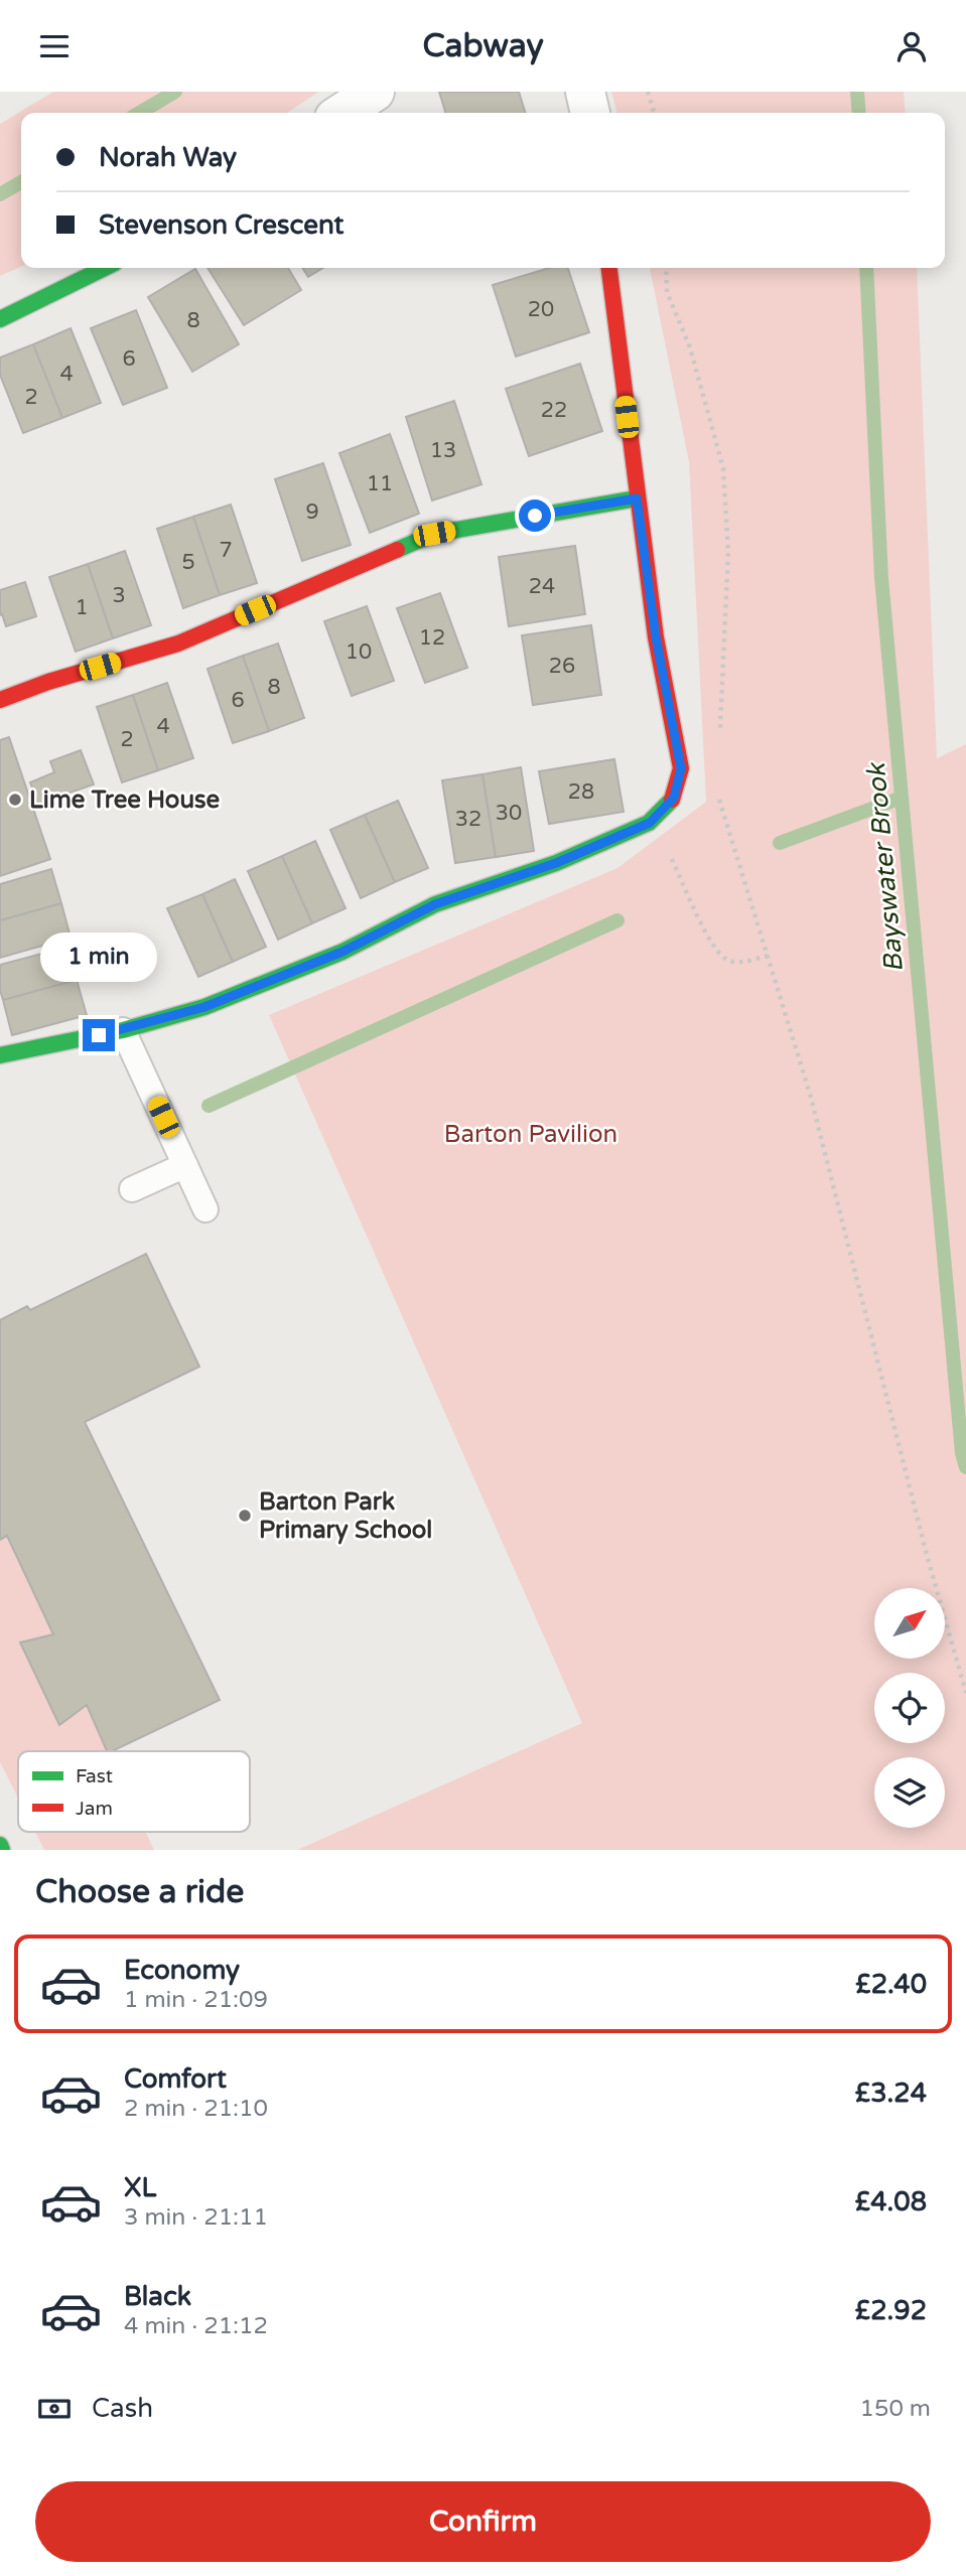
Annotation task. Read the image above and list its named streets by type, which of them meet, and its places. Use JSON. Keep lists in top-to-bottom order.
{
  "water": ["Bayswater Brook"],
  "parks": ["Barton Pavilion"],
  "places": ["Lime Tree House", "Barton Park Primary School"],
  "house_numbers": [
    "20",
    "8",
    "6",
    "4",
    "2",
    "22",
    "13",
    "11",
    "9",
    "7",
    "5",
    "24",
    "3",
    "1",
    "12",
    "10",
    "26",
    "8",
    "6",
    "4",
    "2",
    "28",
    "30",
    "32"
  ],
  "legend": ["Fast", "Jam"],
  "north": "top right",
  "page": {
    "header": "Cabway",
    "banner": ["Norah Way", "Stevenson Crescent"],
    "bubble": "1 min",
    "heading": "Choose a ride",
    "list": [
      {
        "name": "Economy",
        "note": "1 min · 21:09",
        "value": "£2.40"
      },
      {
        "name": "Comfort",
        "note": "2 min · 21:10",
        "value": "£3.24"
      },
      {
        "name": "XL",
        "note": "3 min · 21:11",
        "value": "£4.08"
      },
      {
        "name": "Black",
        "note": "4 min · 21:12",
        "value": "£2.92"
      }
    ],
    "pay": ["Cash", "150 m"],
    "buttons": "Confirm"
  }
}
